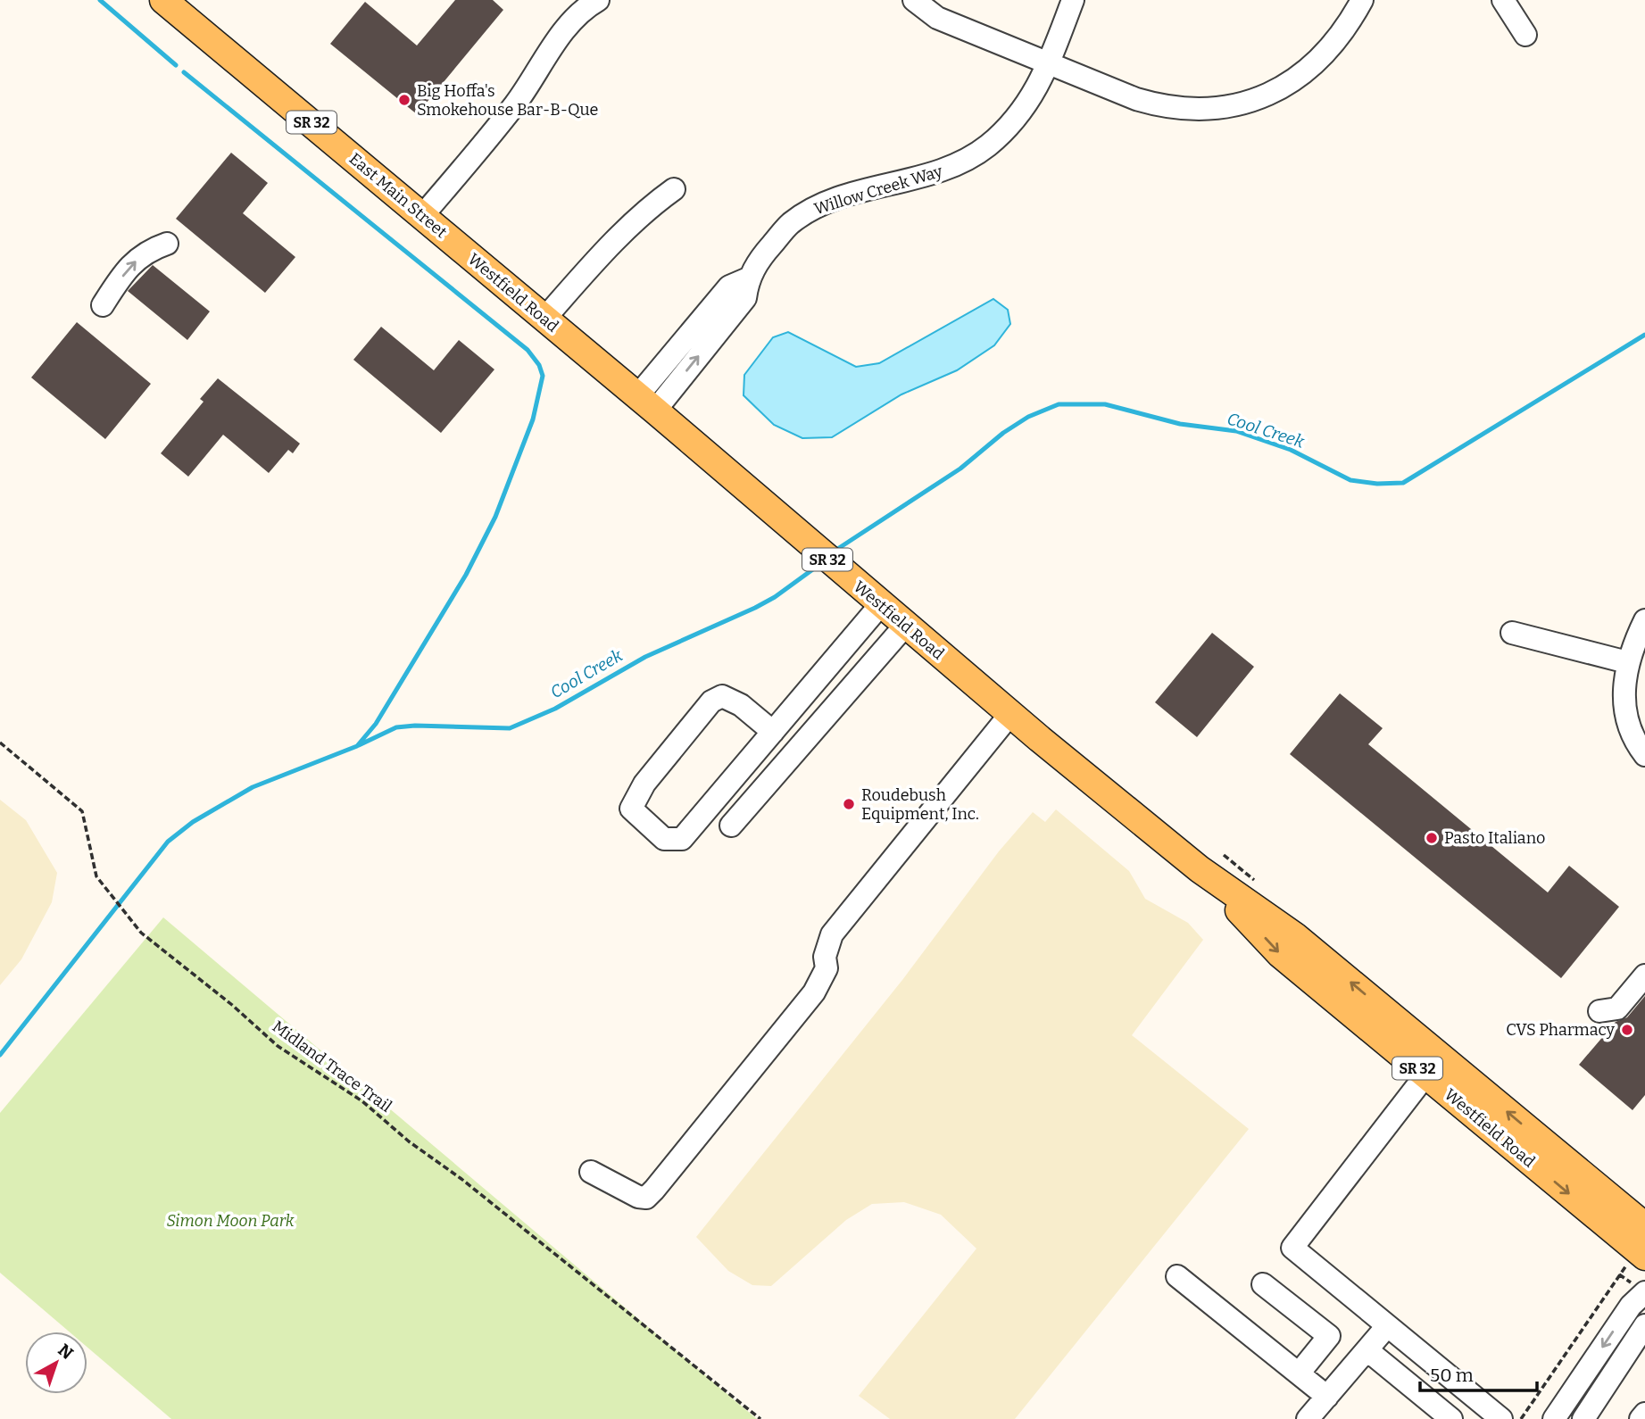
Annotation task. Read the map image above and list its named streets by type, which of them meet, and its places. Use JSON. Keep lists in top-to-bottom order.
{
  "streets": {
    "main road": ["SR 32", "East Main Street", "Westfield Road"],
    "street": ["Willow Creek Way"],
    "path": ["Midland Trace Trail"]
  },
  "crossings": [
    ["Willow Creek Way", "Westfield Road"],
    ["East Main Street", "Westfield Road"]
  ],
  "water": ["Cool Creek"],
  "parks": ["Simon Moon Park"],
  "places": [
    "Big Hoffa's Smokehouse Bar-B-Que",
    "Roudebush Equipment, Inc.",
    "Pasto Italiano",
    "CVS Pharmacy"
  ],
  "scale_bar": "50 m",
  "north": "top right"
}
